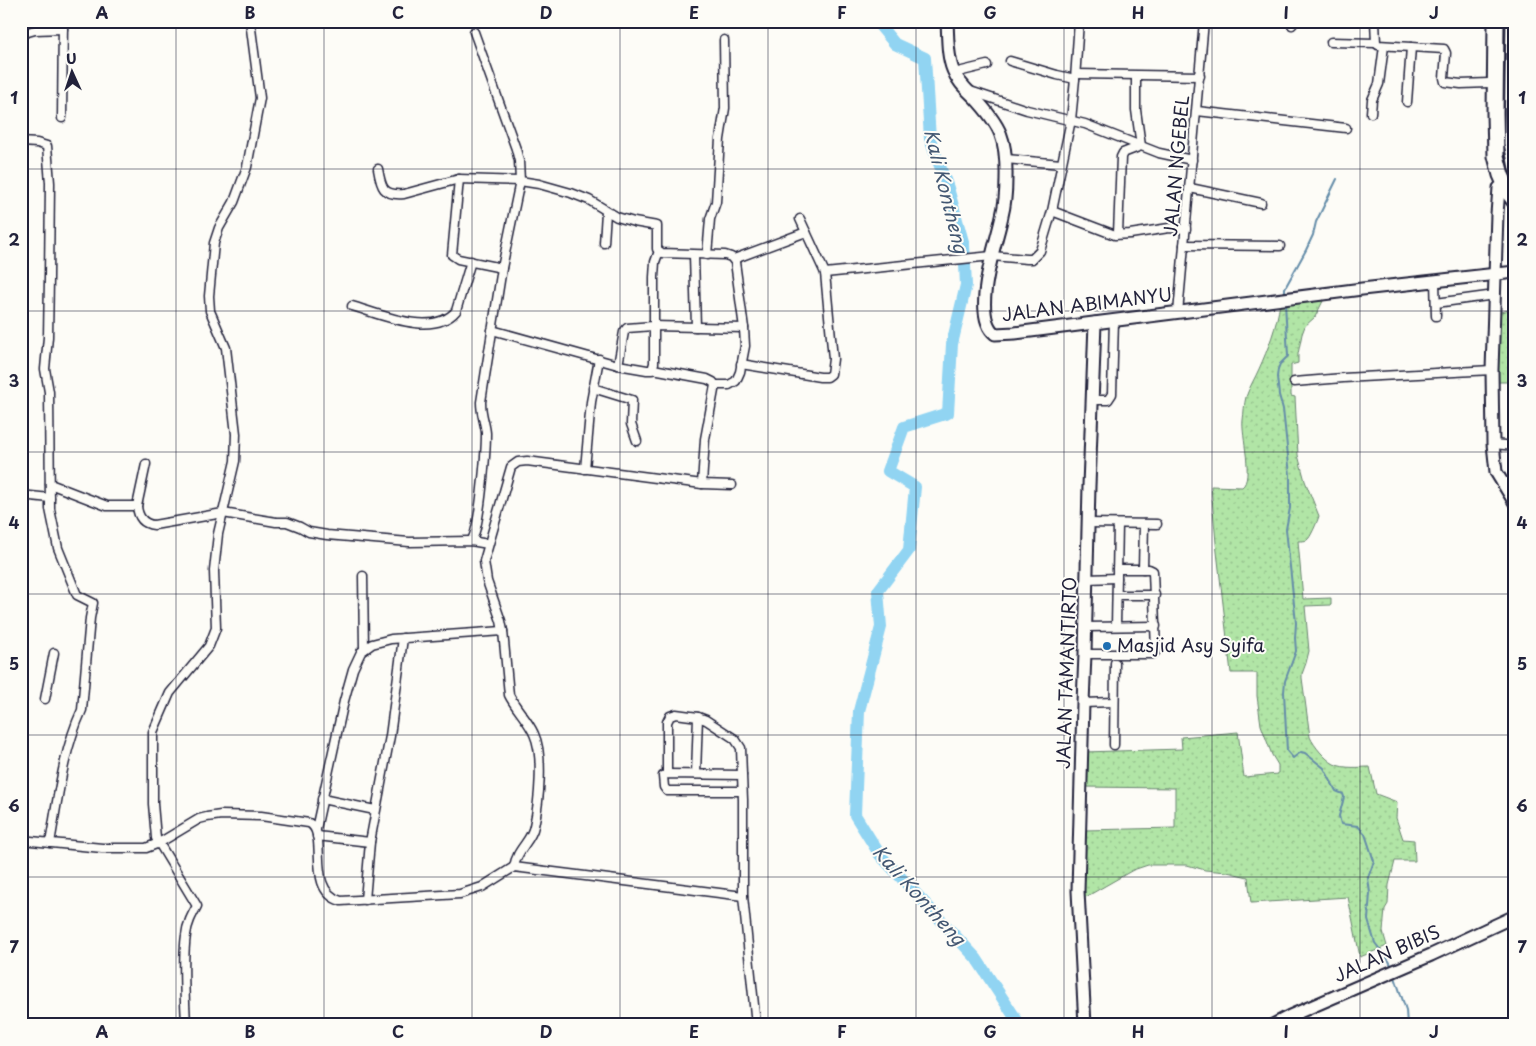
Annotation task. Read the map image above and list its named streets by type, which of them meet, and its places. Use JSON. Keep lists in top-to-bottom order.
{
  "streets": {
    "street": [
      "JALAN NGEBEL",
      "JALAN ABIMANYU",
      "JALAN TAMANTIRTO",
      "JALAN BIBIS"
    ]
  },
  "crossings": [
    ["JALAN NGEBEL", "JALAN ABIMANYU"],
    ["JALAN ABIMANYU", "JALAN TAMANTIRTO"]
  ],
  "water": ["Kali Kontheng"],
  "places": ["Masjid Asy Syifa"],
  "north": "top",
  "grid": {
    "columns": [
      "A",
      "B",
      "C",
      "D",
      "E",
      "F",
      "G",
      "H",
      "I",
      "J"
    ],
    "rows": [
      "1",
      "2",
      "3",
      "4",
      "5",
      "6",
      "7"
    ]
  }
}
